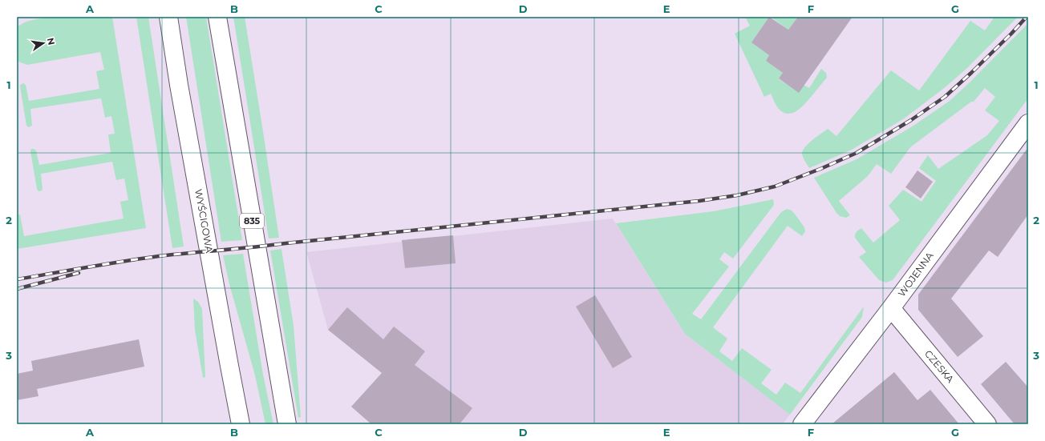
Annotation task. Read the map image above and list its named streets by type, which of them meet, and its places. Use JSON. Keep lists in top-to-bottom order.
{
  "streets": {
    "main road": [
      "WYŚCIGOWA",
      "835",
      "WOJENNA",
      "CZESKA"
    ]
  },
  "crossings": [
    ["WOJENNA", "CZESKA"]
  ],
  "north": "right",
  "grid": {
    "columns": [
      "A",
      "B",
      "C",
      "D",
      "E",
      "F",
      "G"
    ],
    "rows": ["1", "2", "3"]
  }
}
